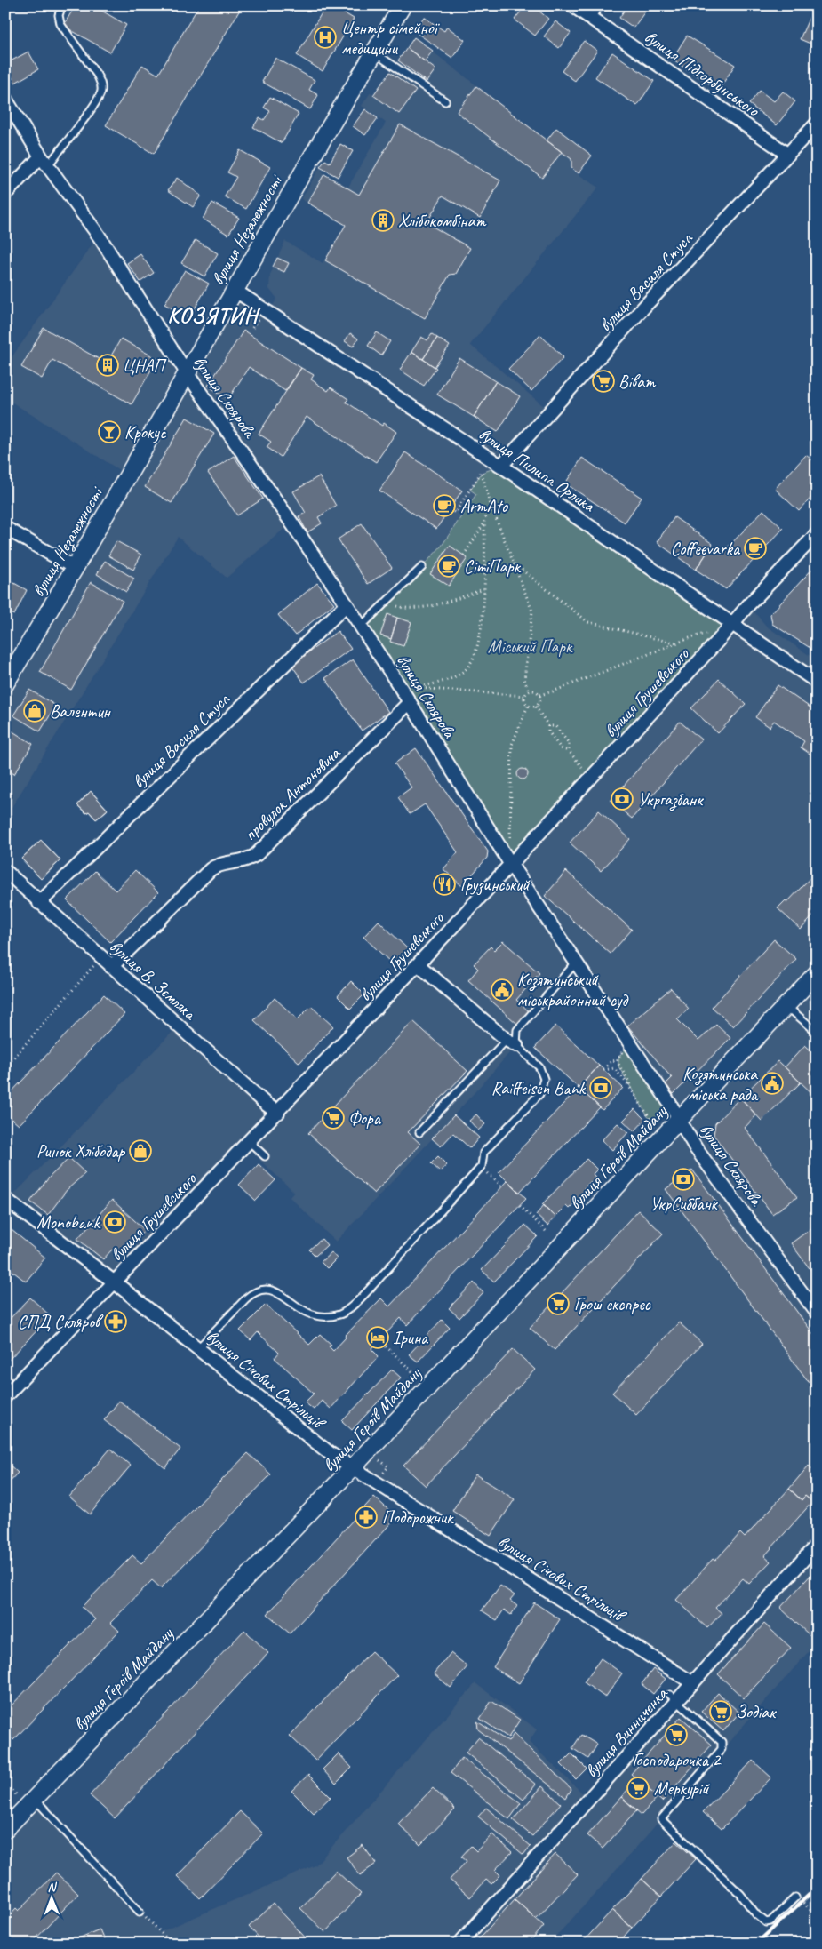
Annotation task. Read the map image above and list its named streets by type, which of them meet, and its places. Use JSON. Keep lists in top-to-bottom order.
{
  "streets": {
    "street": [
      "вулиця Підгорбунського",
      "вулиця Незалежності",
      "вулиця Василя Стуса",
      "вулиця Склярова",
      "вулиця Пилипа Орлика",
      "вулиця Грушевського",
      "провулок Антоновича",
      "вулиця В. Земляка",
      "вулиця Героїв Майдану",
      "вулиця Січових Стрільців",
      "вулиця Винниченка"
    ]
  },
  "crossings": [
    ["вулиця Підгорбунського", "вулиця Василя Стуса"],
    ["вулиця Незалежності", "вулиця Склярова"],
    ["вулиця Незалежності", "вулиця Пилипа Орлика"],
    ["вулиця Василя Стуса", "вулиця Склярова"],
    ["вулиця Василя Стуса", "вулиця Пилипа Орлика"],
    ["вулиця Василя Стуса", "вулиця В. Земляка"],
    ["вулиця Склярова", "вулиця Грушевського"],
    ["вулиця Склярова", "провулок Антоновича"],
    ["вулиця Склярова", "вулиця Героїв Майдану"],
    ["вулиця Пилипа Орлика", "вулиця Грушевського"],
    ["вулиця Грушевського", "вулиця В. Земляка"],
    ["вулиця Грушевського", "вулиця Січових Стрільців"],
    ["провулок Антоновича", "вулиця В. Земляка"],
    ["вулиця Героїв Майдану", "вулиця Січових Стрільців"],
    ["вулиця Січових Стрільців", "вулиця Винниченка"]
  ],
  "districts": ["КОЗЯТИН"],
  "parks": ["Міський Парк"],
  "places": {
    "hospital": ["Центр сімейної медицини"],
    "building": ["Хлібокомбінат", "ЦНАП"],
    "supermarket": [
      "Віват",
      "Фора",
      "Грош експрес",
      "Зодіак",
      "Господарочка 2",
      "Меркурій"
    ],
    "bar": ["Крокус"],
    "cafe": ["ArmAto", "Coffeevarka", "СітіПарк"],
    "shop": ["Валентин", "Ринок Хлібодар"],
    "bank": [
      "Укргазбанк",
      "Raiffeisen Bank",
      "УкрСиббанк",
      "Monobank"
    ],
    "restaurant": ["Грузинський"],
    "public building": ["Козятинський міськрайонний суд", "Козятинська міська рада"],
    "pharmacy": ["СПД Скляров", "Подорожник"],
    "hotel": ["Ірина"]
  },
  "north": "top"
}
